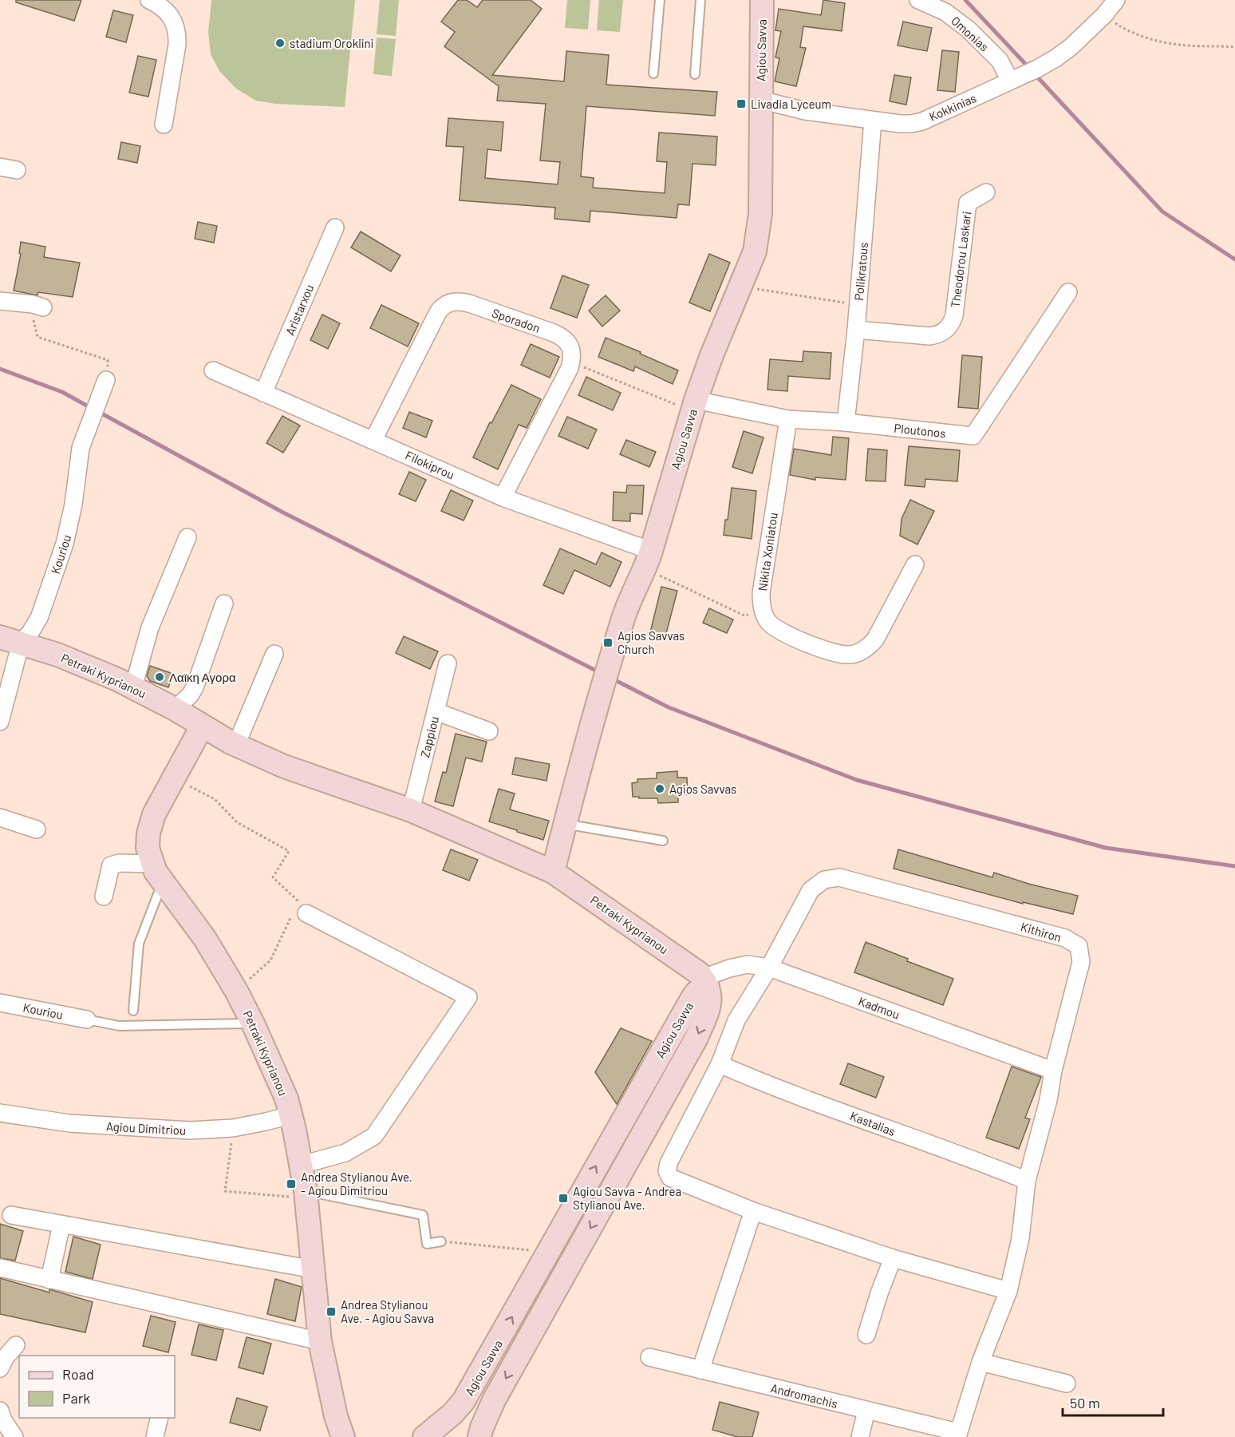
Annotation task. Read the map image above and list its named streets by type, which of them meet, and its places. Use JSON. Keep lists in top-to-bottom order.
{
  "streets": {
    "main road": ["Agiou Savva", "Petraki Kyprianou"],
    "street": [
      "Omonias",
      "Kokkinias",
      "Theodorou Laskari",
      "Polikratous",
      "Aristarxou",
      "Sporadon",
      "Ploutonos",
      "Filokiprou",
      "Nikita Xoniatou",
      "Kouriou",
      "Zappiou",
      "Kithiron",
      "Kadmou",
      "Kastalias",
      "Agiou Dimitriou",
      "Andromachis"
    ]
  },
  "crossings": [
    ["Omonias", "Kokkinias"],
    ["Agiou Savva", "Kokkinias"],
    ["Agiou Savva", "Ploutonos"],
    ["Agiou Savva", "Filokiprou"],
    ["Agiou Savva", "Petraki Kyprianou"],
    ["Agiou Savva", "Kadmou"],
    ["Kokkinias", "Polikratous"],
    ["Theodorou Laskari", "Polikratous"],
    ["Polikratous", "Ploutonos"],
    ["Aristarxou", "Filokiprou"],
    ["Sporadon", "Filokiprou"],
    ["Ploutonos", "Nikita Xoniatou"],
    ["Kouriou", "Petraki Kyprianou"],
    ["Petraki Kyprianou", "Zappiou"],
    ["Petraki Kyprianou", "Kadmou"],
    ["Petraki Kyprianou", "Agiou Dimitriou"],
    ["Kithiron", "Kadmou"],
    ["Kithiron", "Kastalias"],
    ["Kithiron", "Andromachis"]
  ],
  "places": {
    "other": ["stadium Oroklini", "Λαϊκη Αγορα", "Agios Savvas"],
    "transit": [
      "Livadia Lyceum",
      "Agios Savvas Church",
      "Andrea Stylianou Ave. - Agiou Dimitriou",
      "Agiou Savva - Andrea Stylianou Ave.",
      "Andrea Stylianou Ave. - Agiou Savva"
    ]
  },
  "legend": ["Road", "Park"],
  "scale_bar": "50 m"
}
